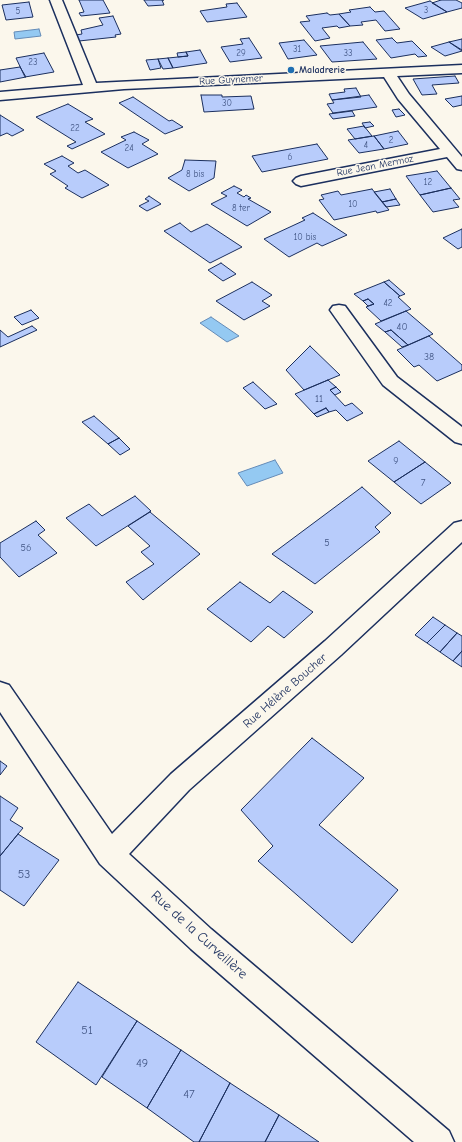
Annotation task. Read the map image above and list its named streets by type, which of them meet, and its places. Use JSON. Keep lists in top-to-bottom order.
{
  "streets": {
    "street": [
      "Rue Guynemer",
      "Rue Jean Mermoz",
      "Rue Hélène Boucher",
      "Rue de la Curveillère"
    ]
  },
  "crossings": [
    ["Rue Hélène Boucher", "Rue de la Curveillère"]
  ],
  "places": ["Maladrerie"],
  "house_numbers": [
    "3",
    "5",
    "31",
    "29",
    "33",
    "23",
    "30",
    "22",
    "2",
    "4",
    "24",
    "6",
    "8 bis",
    "12",
    "10",
    "8 ter",
    "10 bis",
    "42",
    "40",
    "38",
    "11",
    "9",
    "7",
    "5",
    "56",
    "53",
    "51",
    "49",
    "47"
  ]
}
